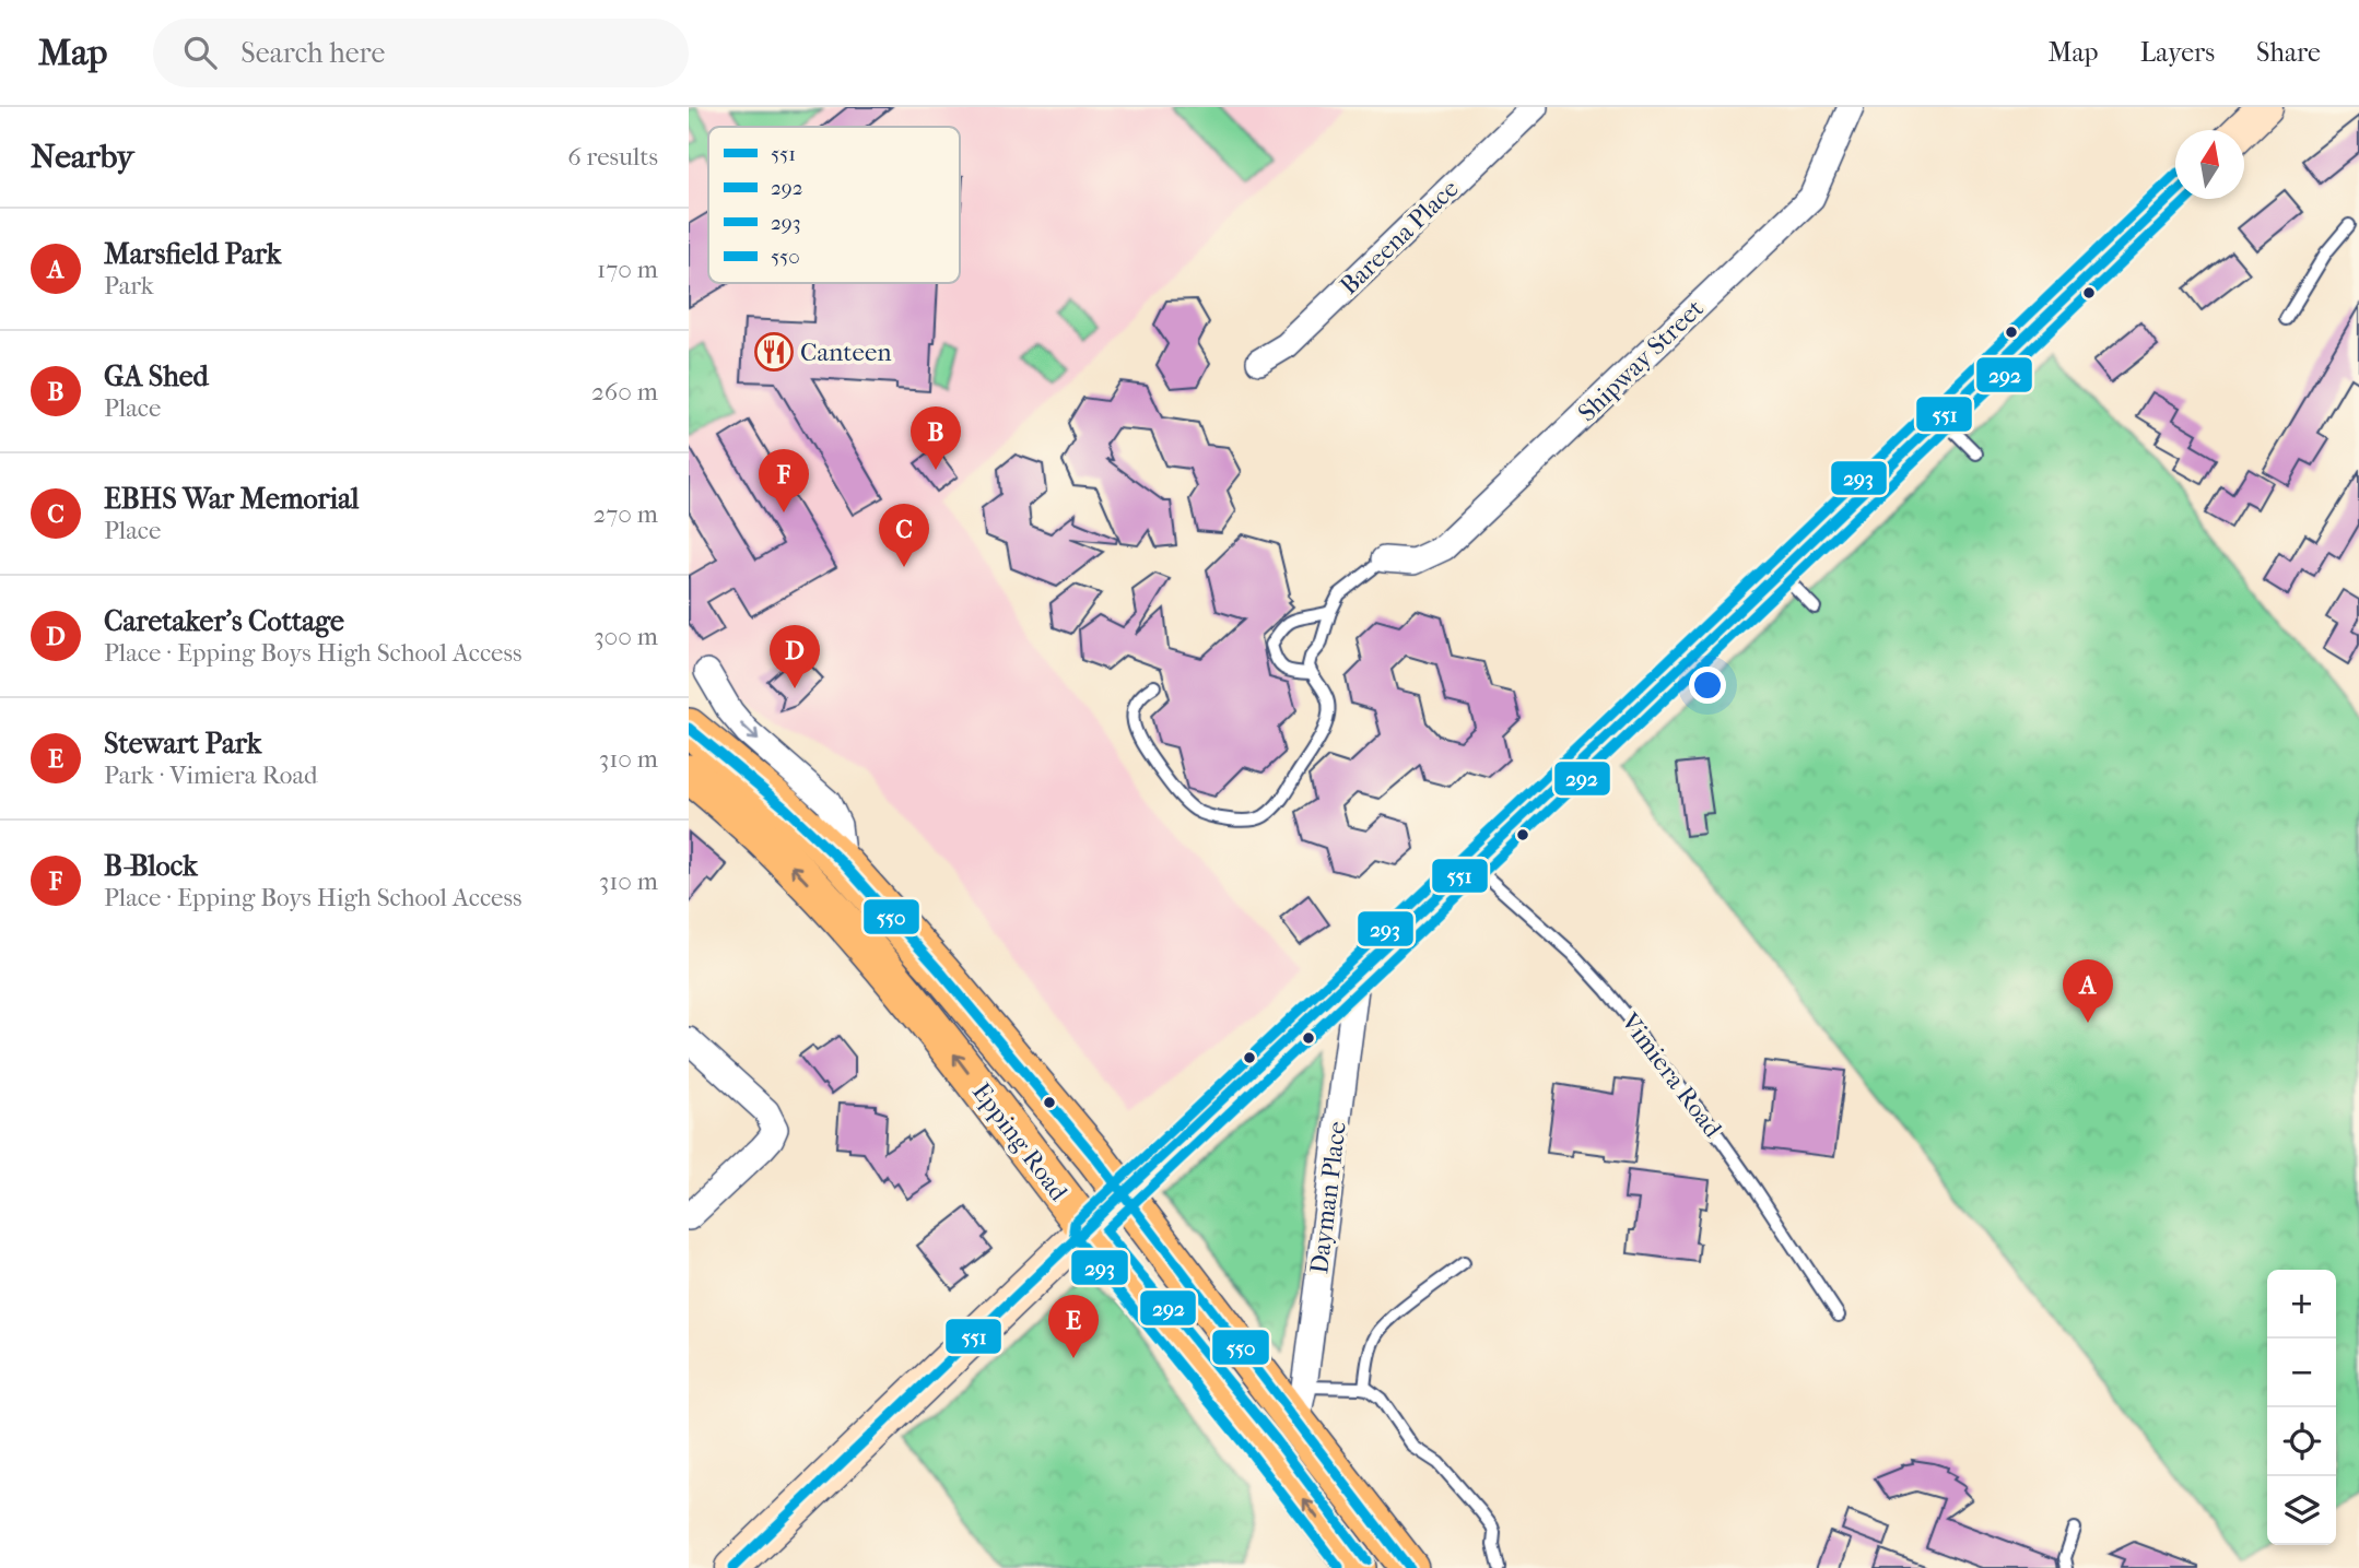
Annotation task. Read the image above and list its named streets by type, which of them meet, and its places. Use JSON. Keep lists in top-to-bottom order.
{
  "streets": {
    "main road": ["Epping Road"],
    "street": ["Bareena Place", "Shipway Street", "Dayman Place"],
    "lane": ["Vimiera Road"]
  },
  "crossings": [
    ["Epping Road", "Dayman Place"]
  ],
  "places": {
    "restaurant": ["Canteen"]
  },
  "lines": [
    "transit line 293",
    "transit line 551",
    "transit line 292",
    "transit line 550"
  ],
  "legend": [
    "551",
    "292",
    "293",
    "550"
  ],
  "north": "top",
  "page": {
    "header": "Map",
    "search": "Search here",
    "nav": ["Map", "Layers", "Share"],
    "heading": ["Nearby", "6 results"],
    "list": [
      {
        "mark": "A",
        "name": "Marsfield Park",
        "note": "Park",
        "value": "170 m"
      },
      {
        "mark": "B",
        "name": "GA Shed",
        "note": "Place",
        "value": "260 m"
      },
      {
        "mark": "C",
        "name": "EBHS War Memorial",
        "note": "Place",
        "value": "270 m"
      },
      {
        "mark": "D",
        "name": "Caretaker's Cottage",
        "note": "Place · Epping Boys High School Access",
        "value": "300 m"
      },
      {
        "mark": "E",
        "name": "Stewart Park",
        "note": "Park · Vimiera Road",
        "value": "310 m"
      },
      {
        "mark": "F",
        "name": "B-Block",
        "note": "Place · Epping Boys High School Access",
        "value": "310 m"
      }
    ],
    "pins": [
      "B",
      "F",
      "C",
      "D",
      "A",
      "E"
    ],
    "map_buttons": ["+", "−"]
  }
}
